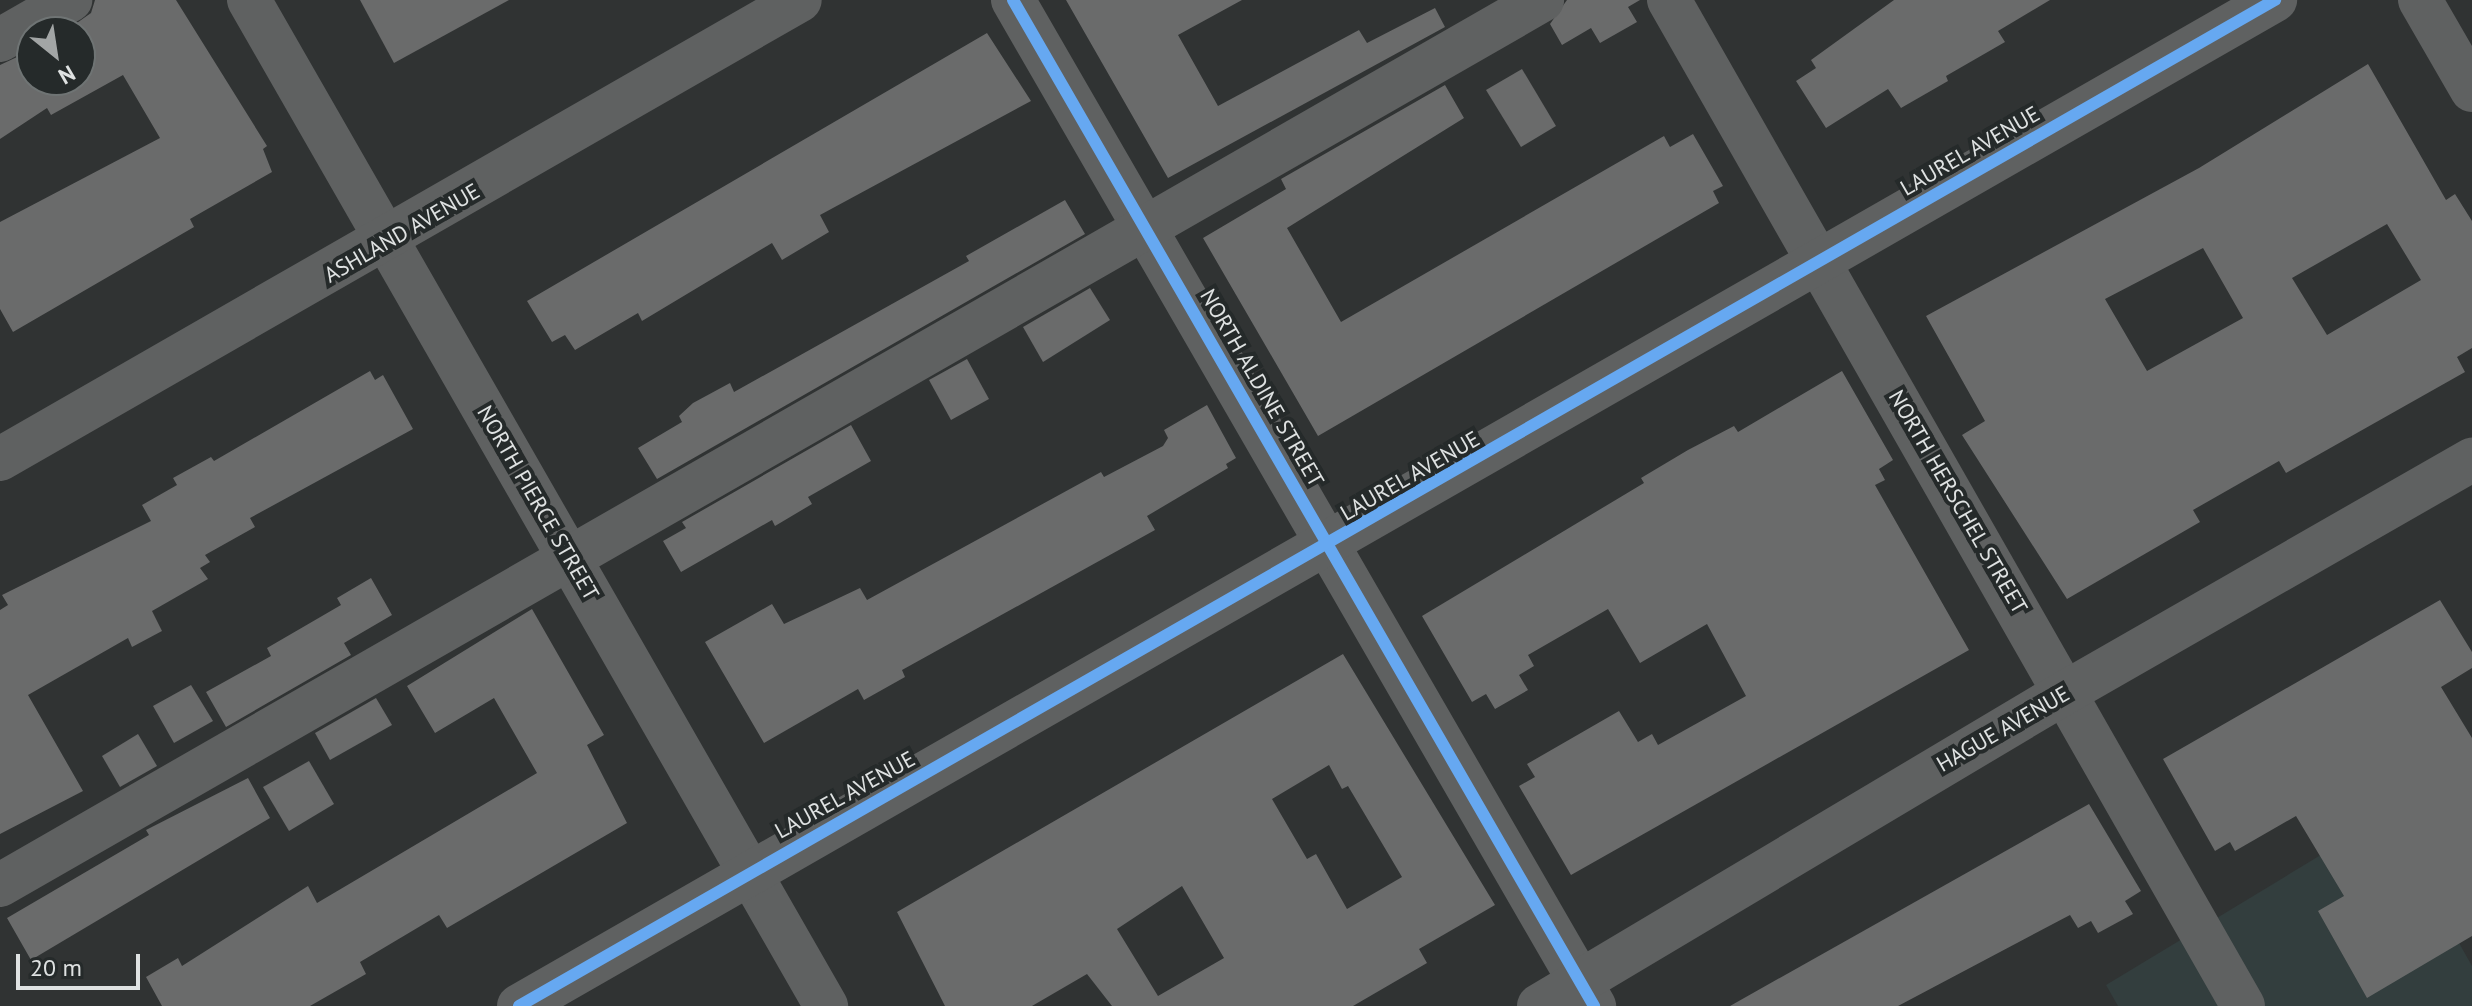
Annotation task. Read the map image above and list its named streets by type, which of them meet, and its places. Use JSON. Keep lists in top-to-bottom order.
{
  "streets": {
    "street": [
      "LAUREL AVENUE",
      "ASHLAND AVENUE",
      "NORTH ALDINE STREET",
      "NORTH HERSCHEL STREET",
      "NORTH PIERCE STREET",
      "HAGUE AVENUE"
    ]
  },
  "crossings": [
    ["LAUREL AVENUE", "NORTH ALDINE STREET"],
    ["LAUREL AVENUE", "NORTH HERSCHEL STREET"],
    ["LAUREL AVENUE", "NORTH PIERCE STREET"],
    ["ASHLAND AVENUE", "NORTH PIERCE STREET"],
    ["NORTH ALDINE STREET", "HAGUE AVENUE"],
    ["NORTH HERSCHEL STREET", "HAGUE AVENUE"]
  ],
  "scale_bar": "20 m",
  "north": "bottom right"
}
